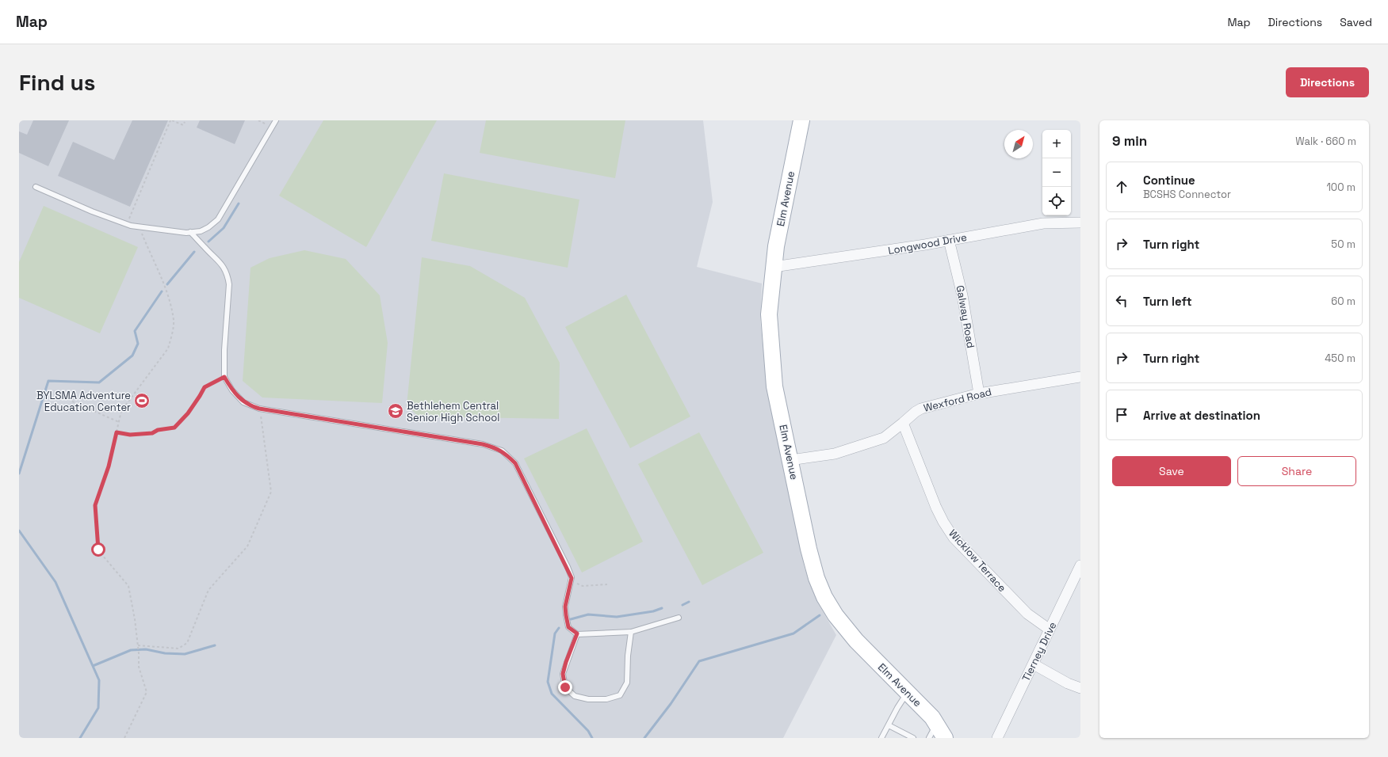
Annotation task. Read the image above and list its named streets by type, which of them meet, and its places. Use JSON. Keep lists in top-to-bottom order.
{
  "streets": {
    "main road": ["Elm Avenue"],
    "street": [
      "Longwood Drive",
      "Galway Road",
      "Wexford Road",
      "Wicklow Terrace",
      "Tierney Drive"
    ]
  },
  "crossings": [
    ["Elm Avenue", "Longwood Drive"],
    ["Elm Avenue", "Wexford Road"],
    ["Longwood Drive", "Galway Road"],
    ["Galway Road", "Wexford Road"],
    ["Wexford Road", "Wicklow Terrace"],
    ["Wicklow Terrace", "Tierney Drive"]
  ],
  "places": {
    "sports": ["BYLSMA Adventure Education Center"],
    "school or university": ["Bethlehem Central Senior High School"]
  },
  "north": "top right",
  "page": {
    "header": "Map",
    "nav": ["Map", "Directions", "Saved"],
    "buttons": [
      "Directions",
      ["Save", "Share"]
    ],
    "title": "Find us",
    "heading": ["9 min", "Walk · 660 m"],
    "map_buttons": ["+", "−"],
    "list": [
      ["Continue", "BCSHS Connector", "100 m"],
      ["Turn right", "50 m"],
      ["Turn left", "60 m"],
      ["Turn right", "450 m"],
      "Arrive at destination"
    ]
  }
}
